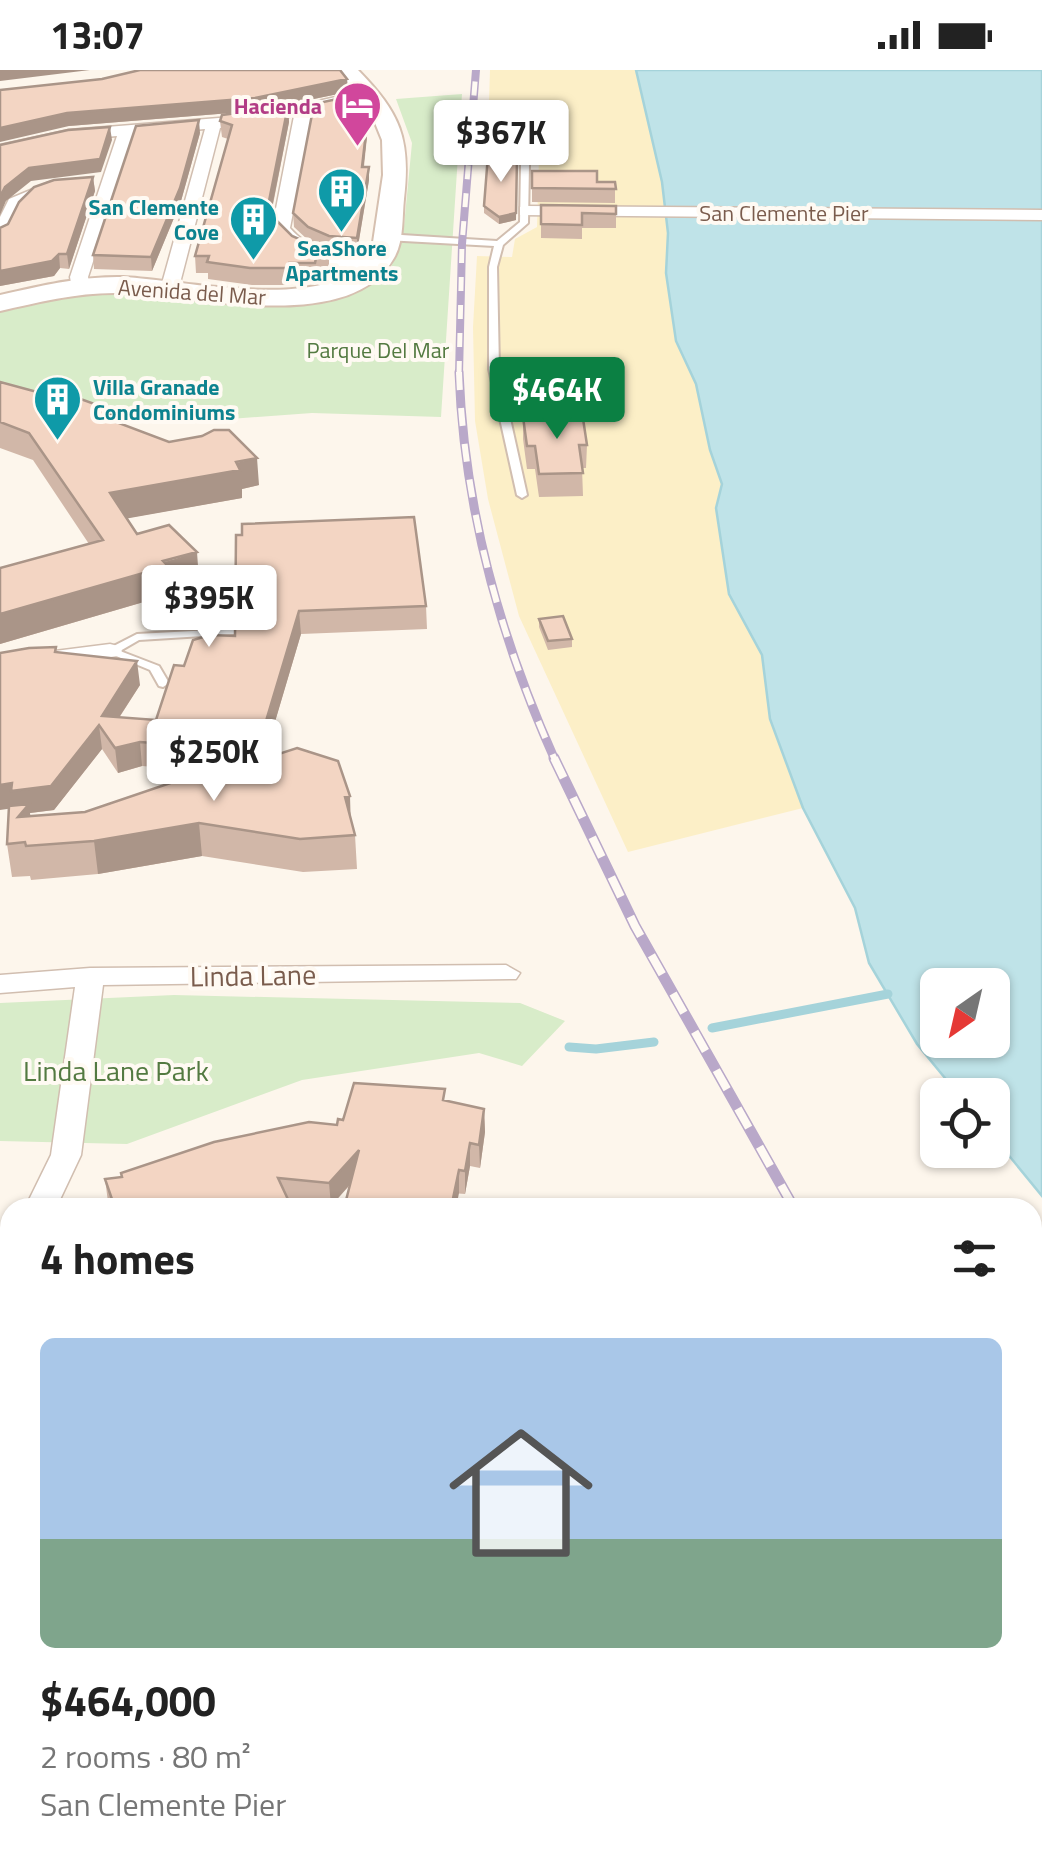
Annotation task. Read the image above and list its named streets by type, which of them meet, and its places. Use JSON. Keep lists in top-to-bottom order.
{
  "streets": {
    "main road": ["Avenida del Mar"],
    "street": ["San Clemente Pier", "Linda Lane"]
  },
  "parks": ["Parque Del Mar", "Linda Lane Park"],
  "places": {
    "hotel": ["Hacienda"],
    "building": ["SeaShore Apartments", "San Clemente Cove", "Villa Granade Condominiums"]
  },
  "north": "bottom left",
  "page": {
    "status": "13:07",
    "price": [
      "$367K",
      "$464K",
      "$395K",
      "$250K"
    ],
    "heading": "4 homes",
    "list": [
      {
        "name": "$464,000",
        "note": "2 rooms · 80 m² · San Clemente Pier"
      }
    ]
  }
}
